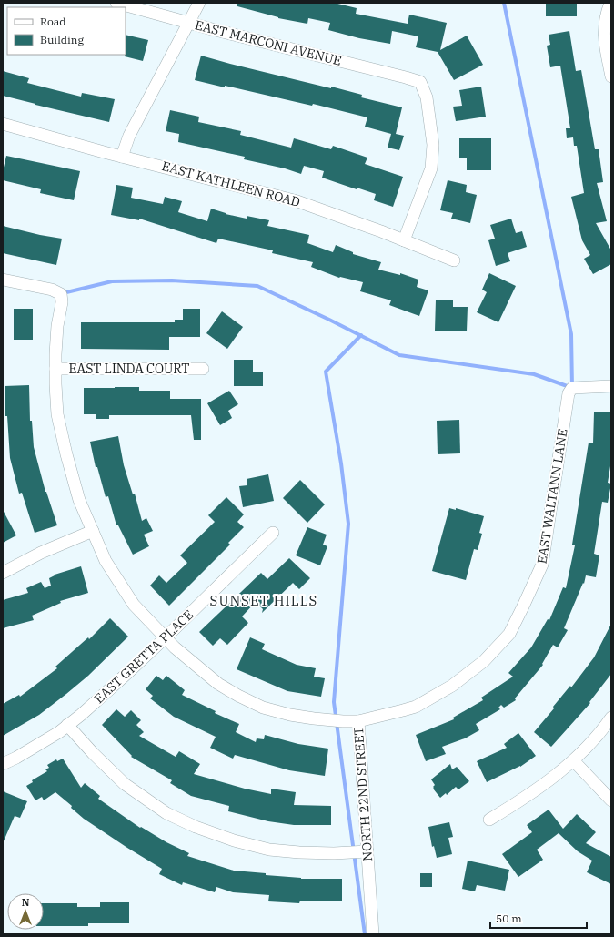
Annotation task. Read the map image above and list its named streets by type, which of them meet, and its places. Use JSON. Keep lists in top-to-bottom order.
{
  "streets": {
    "street": [
      "EAST MARCONI AVENUE",
      "EAST KATHLEEN ROAD",
      "EAST LINDA COURT",
      "EAST WALTANN LANE",
      "EAST GRETTA PLACE",
      "NORTH 22ND STREET"
    ]
  },
  "crossings": [
    ["EAST MARCONI AVENUE", "EAST KATHLEEN ROAD"],
    ["EAST LINDA COURT", "NORTH 22ND STREET"],
    ["EAST WALTANN LANE", "NORTH 22ND STREET"],
    ["EAST GRETTA PLACE", "NORTH 22ND STREET"]
  ],
  "districts": ["SUNSET HILLS"],
  "legend": ["Road", "Building"],
  "scale_bar": "50 m",
  "north": "top"
}
